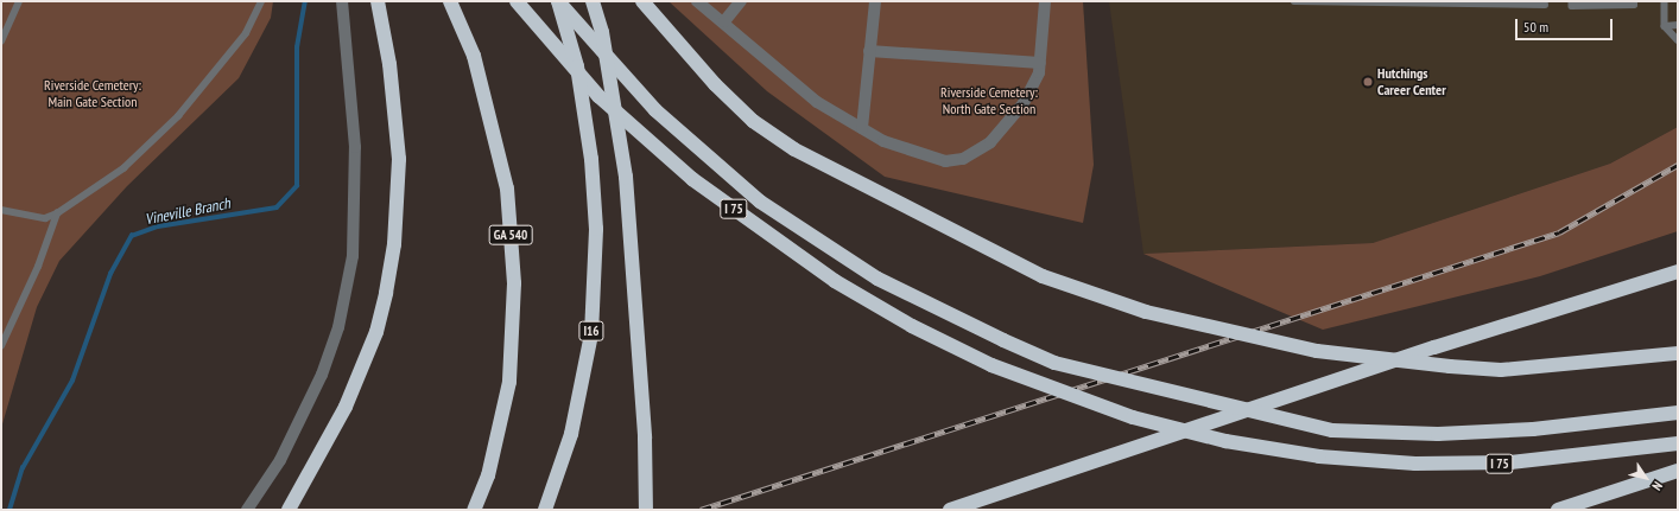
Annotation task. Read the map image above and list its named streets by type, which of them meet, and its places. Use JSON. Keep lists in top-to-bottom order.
{
  "streets": {
    "highway": ["I 75", "GA 540", "I16"]
  },
  "crossings": [
    ["I 75", "I16"]
  ],
  "water": ["Vineville Branch"],
  "parks": ["Riverside Cemetery: Main Gate Section", "Riverside Cemetery: North Gate Section"],
  "places": ["Hutchings Career Center"],
  "scale_bar": "50 m",
  "north": "bottom right"
}
